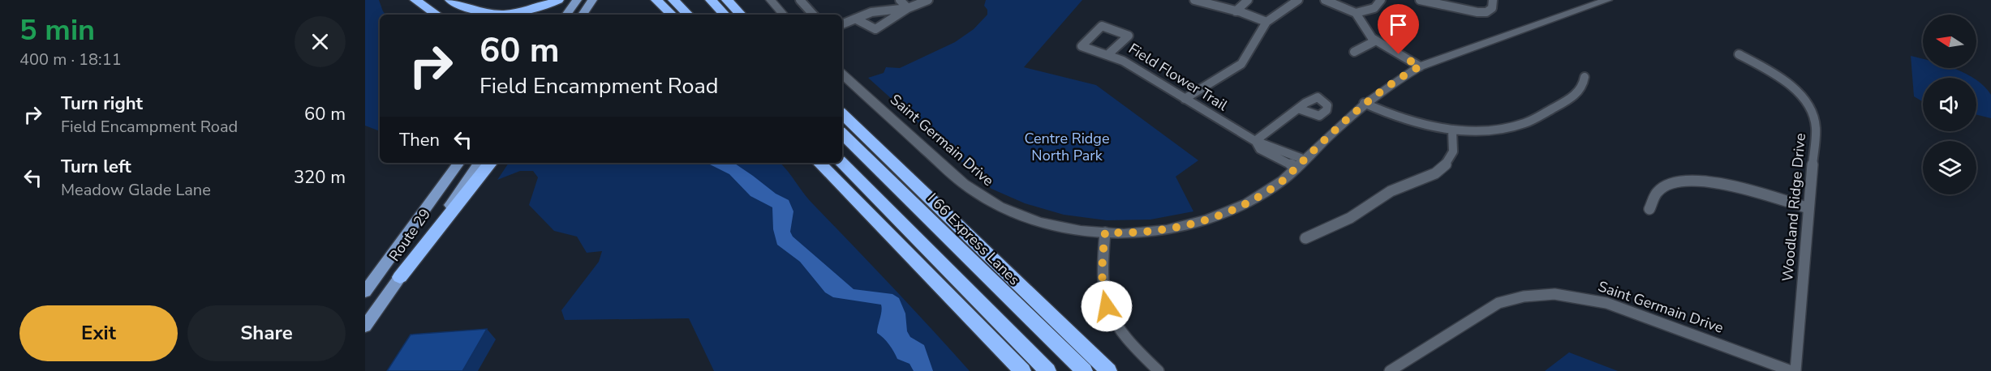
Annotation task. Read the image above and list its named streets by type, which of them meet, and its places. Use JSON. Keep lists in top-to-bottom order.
{
  "streets": {
    "highway": ["I 66 Express Lanes"],
    "main road": ["Route 29"],
    "street": ["Field Flower Trail", "Saint Germain Drive", "Woodland Ridge Drive"]
  },
  "crossings": [
    ["Field Flower Trail", "Saint Germain Drive"],
    ["Saint Germain Drive", "Woodland Ridge Drive"]
  ],
  "parks": ["Centre Ridge North Park"],
  "north": "left",
  "page": {
    "heading": ["5 min", "400 m · 18:11"],
    "turn": ["60 m", "Field Encampment Road"],
    "list": [
      {
        "name": "Turn right",
        "note": "Field Encampment Road",
        "value": "60 m"
      },
      {
        "name": "Turn left",
        "note": "Meadow Glade Lane",
        "value": "320 m"
      }
    ],
    "then": "Then",
    "buttons": ["Exit", "Share"]
  }
}
